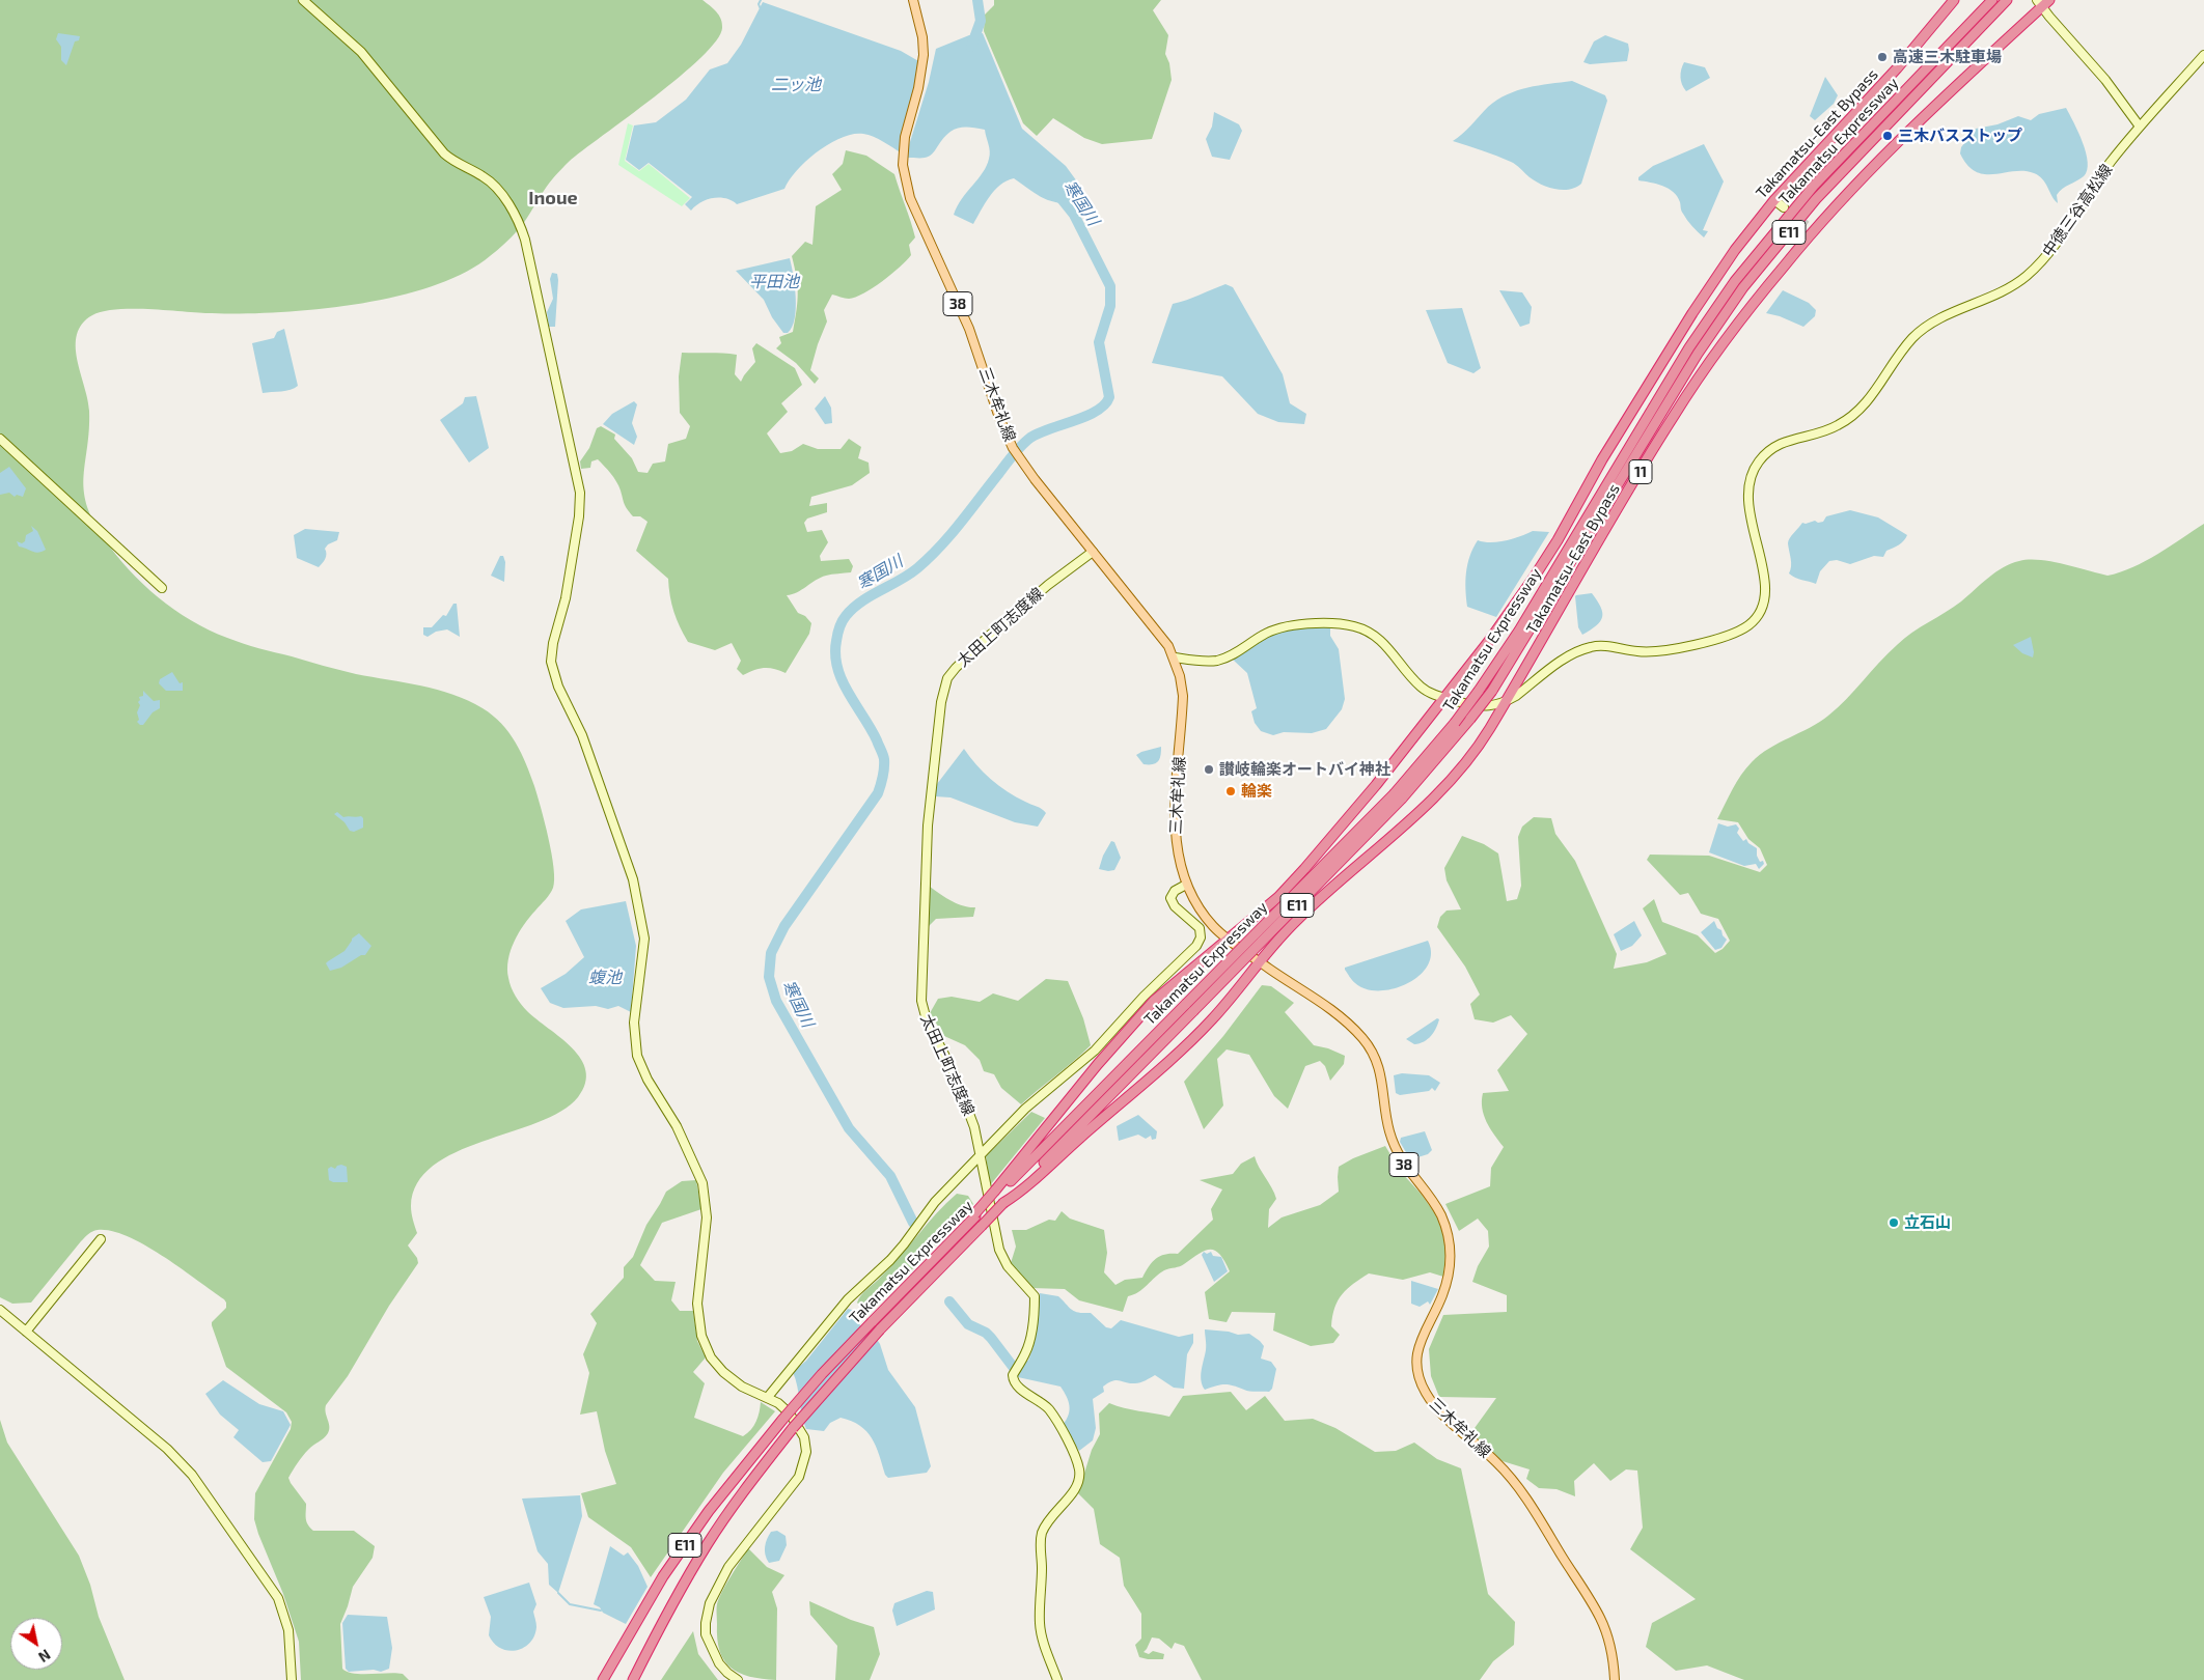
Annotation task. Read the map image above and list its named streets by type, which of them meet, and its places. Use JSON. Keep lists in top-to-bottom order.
{
  "streets": {
    "highway": [
      "Takamatsu-East Bypass",
      "Takamatsu Expressway",
      "E11",
      "11"
    ],
    "main road": ["38", "三木牟礼線"],
    "street": ["中徳三谷高松線", "太田上町志度線"]
  },
  "crossings": [
    ["Takamatsu-East Bypass", "Takamatsu Expressway"],
    ["Takamatsu-East Bypass", "中徳三谷高松線"],
    ["Takamatsu-East Bypass", "三木牟礼線"],
    ["中徳三谷高松線", "三木牟礼線"],
    ["三木牟礼線", "太田上町志度線"]
  ],
  "districts": ["Inoue"],
  "water": [
    "二ッ池",
    "寒国川",
    "平田池",
    "蝮池"
  ],
  "places": [
    "高速三木駐車場",
    "三木バスストップ",
    "讃岐輪楽オートバイ神社",
    "輪楽",
    "立石山"
  ],
  "north": "bottom right"
}
